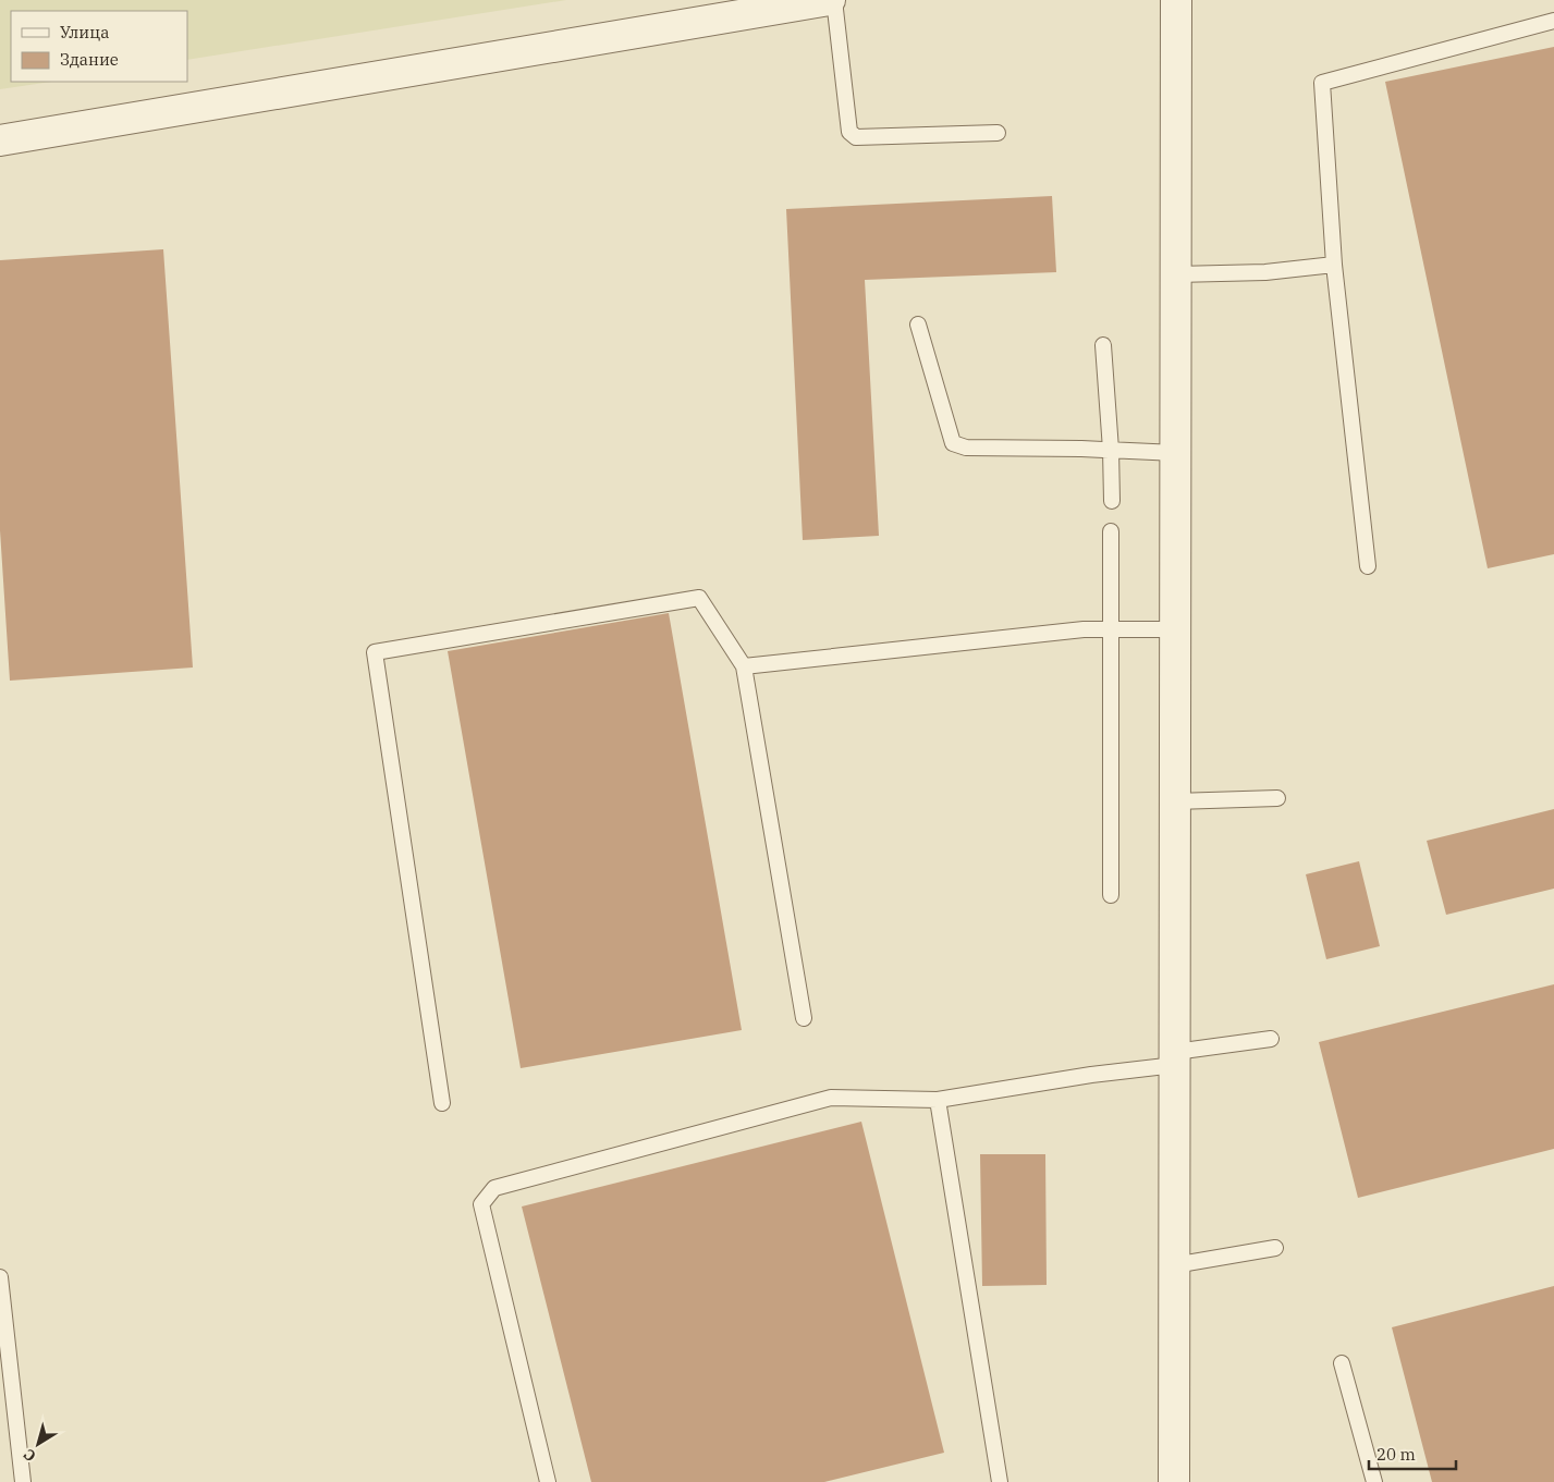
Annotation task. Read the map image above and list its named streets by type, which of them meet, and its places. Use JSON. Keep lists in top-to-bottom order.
{
  "legend": ["Улица", "Здание"],
  "scale_bar": "20 m",
  "north": "bottom left"
}
